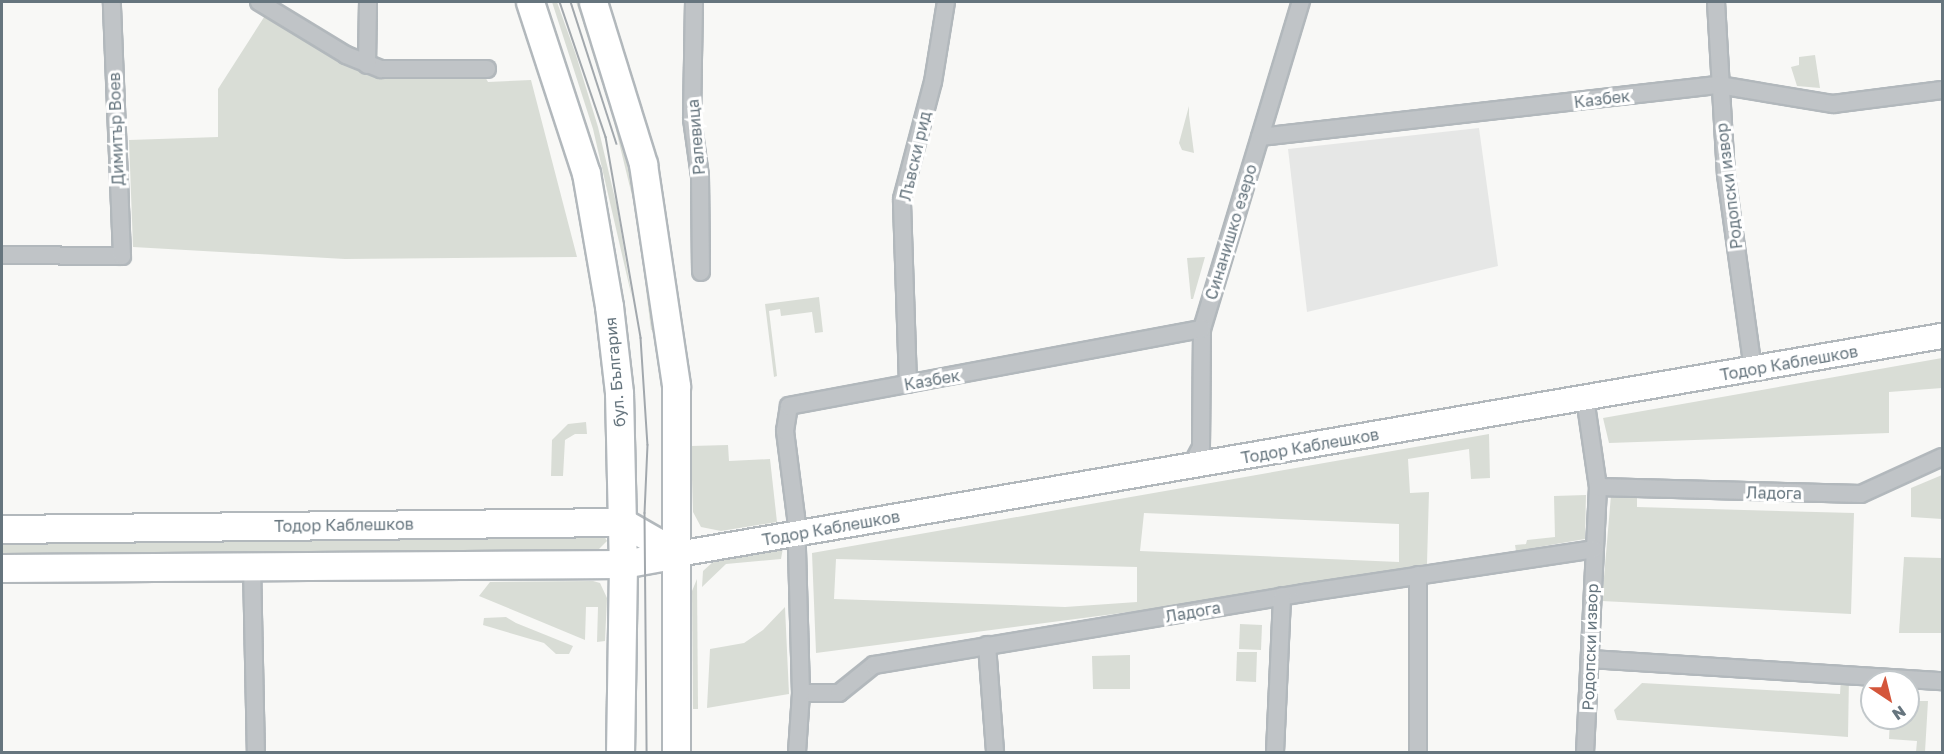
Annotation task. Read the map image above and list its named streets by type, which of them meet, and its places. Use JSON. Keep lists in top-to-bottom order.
{
  "streets": {
    "main road": ["Тодор Каблешков", "бул. България"],
    "street": [
      "Казбек",
      "Димитър Воев",
      "Ралевица",
      "Лъвски рид",
      "Родопски извор",
      "Синанишко езеро",
      "Ладога"
    ]
  },
  "crossings": [
    ["Казбек", "Лъвски рид"],
    ["Казбек", "Родопски извор"],
    ["Казбек", "Синанишко езеро"],
    ["Казбек", "Тодор Каблешков"],
    ["Родопски извор", "Тодор Каблешков"],
    ["Родопски извор", "Ладога"],
    ["Синанишко езеро", "Тодор Каблешков"],
    ["Тодор Каблешков", "бул. България"]
  ],
  "north": "bottom right"
}
